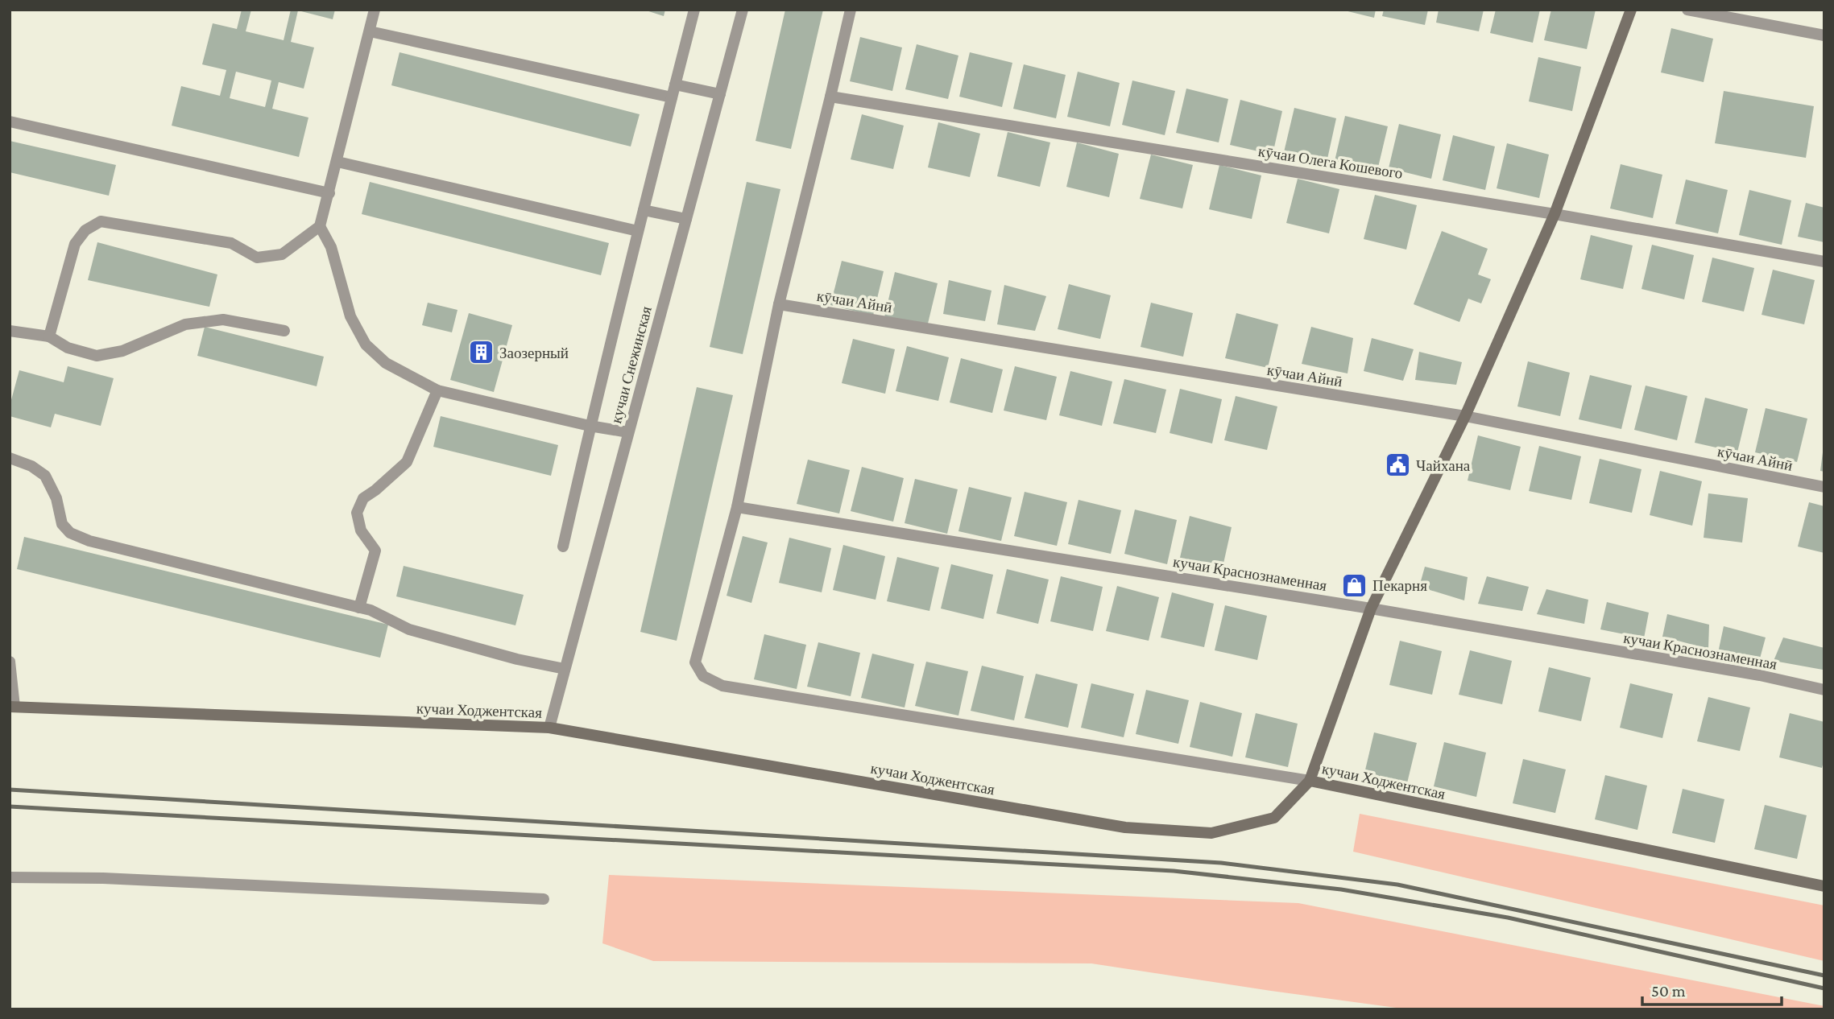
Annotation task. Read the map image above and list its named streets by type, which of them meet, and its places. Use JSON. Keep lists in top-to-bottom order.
{
  "streets": {
    "main road": ["кучаи Ходжентская"],
    "street": [
      "кӯчаи Олега Кошевого",
      "кӯчаи Айнӣ",
      "кучаи Снежинская",
      "кучаи Краснознаменная"
    ]
  },
  "crossings": [
    ["кучаи Снежинская", "кучаи Ходжентская"]
  ],
  "places": {
    "building": ["Заозерный"],
    "public building": ["Чайхана"],
    "shop": ["Пекарня"]
  },
  "scale_bar": "50 m"
}
